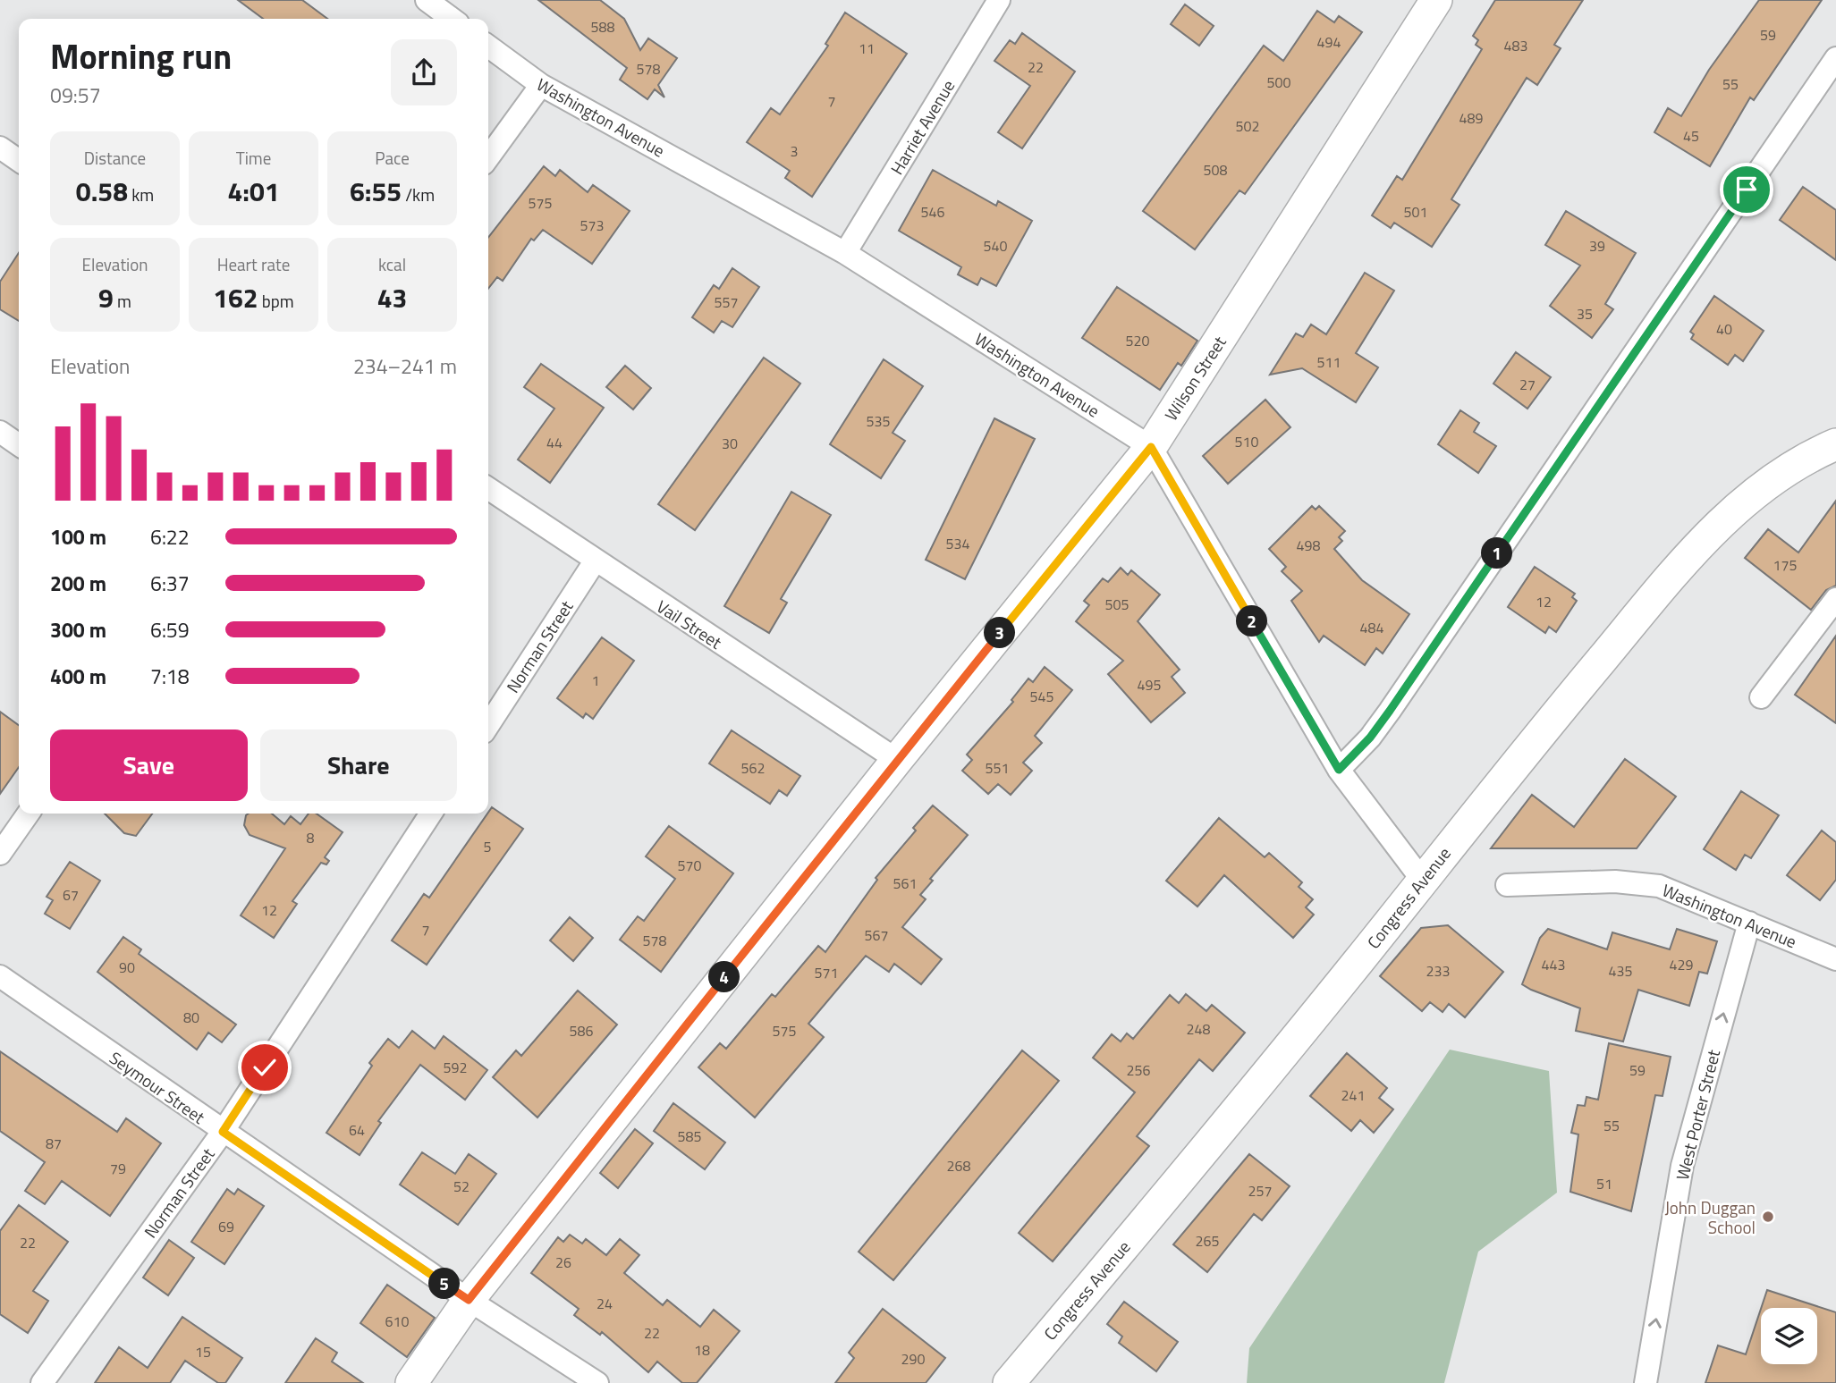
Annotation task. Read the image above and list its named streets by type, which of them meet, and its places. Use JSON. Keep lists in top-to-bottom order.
{
  "streets": {
    "street": [
      "Washington Avenue",
      "Harriet Avenue",
      "Wilson Street",
      "Vail Street",
      "Norman Street",
      "Congress Avenue",
      "Seymour Street",
      "West Porter Street"
    ]
  },
  "crossings": [
    ["Washington Avenue", "Harriet Avenue"],
    ["Washington Avenue", "Wilson Street"],
    ["Washington Avenue", "Congress Avenue"],
    ["Washington Avenue", "West Porter Street"],
    ["Wilson Street", "Vail Street"],
    ["Wilson Street", "Seymour Street"],
    ["Vail Street", "Norman Street"],
    ["Norman Street", "Seymour Street"]
  ],
  "one_way": ["West Porter Street"],
  "places": ["John Duggan School"],
  "house_numbers": [
    "588",
    "59",
    "494",
    "483",
    "11",
    "22",
    "578",
    "500",
    "55",
    "7",
    "489",
    "502",
    "45",
    "3",
    "508",
    "575",
    "546",
    "501",
    "573",
    "540",
    "39",
    "557",
    "35",
    "40",
    "520",
    "511",
    "27",
    "535",
    "510",
    "44",
    "30",
    "534",
    "498",
    "175",
    "12",
    "505",
    "484",
    "1",
    "495",
    "545",
    "562",
    "551",
    "8",
    "5",
    "570",
    "561",
    "67",
    "12",
    "7",
    "567",
    "578",
    "443",
    "429",
    "90",
    "233",
    "435",
    "571",
    "80",
    "248",
    "586",
    "575",
    "592",
    "256",
    "59",
    "241",
    "55",
    "64",
    "585",
    "87",
    "268",
    "79",
    "51",
    "52",
    "257",
    "69",
    "265",
    "22",
    "26",
    "24",
    "610",
    "22",
    "18",
    "15",
    "290"
  ],
  "page": {
    "heading": ["Morning run", "09:57"],
    "stats": [
      ["Distance", "0.58 km"],
      ["Time", "4:01"],
      ["Pace", "6:55 /km"],
      ["Elevation", "9 m"],
      ["Heart rate", "162 bpm"],
      ["kcal", "43"]
    ],
    "chart": ["Elevation", "234–241 m"],
    "list": [
      {
        "name": "100 m",
        "note": "6:22"
      },
      {
        "name": "200 m",
        "note": "6:37"
      },
      {
        "name": "300 m",
        "note": "6:59"
      },
      {
        "name": "400 m",
        "note": "7:18"
      }
    ],
    "pins": [
      "1",
      "2",
      "3",
      "4",
      "5"
    ],
    "buttons": ["Save", "Share"]
  }
}
